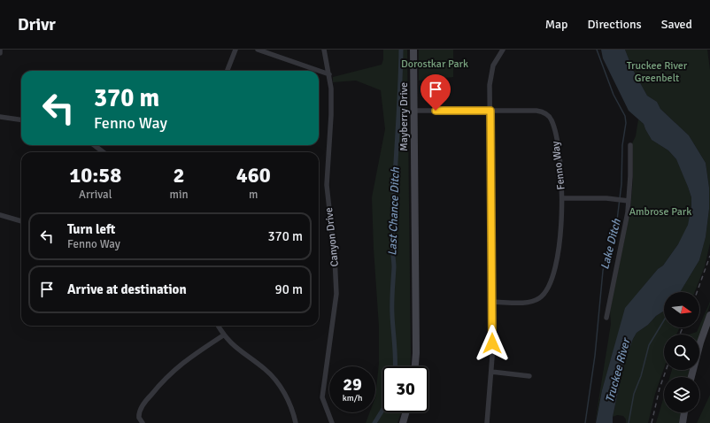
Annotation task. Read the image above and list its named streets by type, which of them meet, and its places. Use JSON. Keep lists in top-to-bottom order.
{
  "streets": {
    "main road": ["Mayberry Drive"],
    "street": ["Fenno Way", "Canyon Drive"]
  },
  "crossings": [
    ["Mayberry Drive", "Fenno Way"]
  ],
  "water": ["Last Chance Ditch", "Lake Ditch", "Truckee River"],
  "parks": ["Dorostkar Park", "Truckee River Greenbelt", "Ambrose Park"],
  "north": "right",
  "page": {
    "header": "Drivr",
    "nav": ["Map", "Directions", "Saved"],
    "turn": ["370 m", "Fenno Way"],
    "eta": [
      "10:58",
      "Arrival",
      "2",
      "min",
      "460",
      "m"
    ],
    "list": [
      {
        "name": "Turn left",
        "note": "Fenno Way",
        "value": "370 m"
      },
      {
        "name": "Arrive at destination",
        "value": "90 m"
      }
    ],
    "speed": "29 km/h",
    "limit": "30"
  }
}
